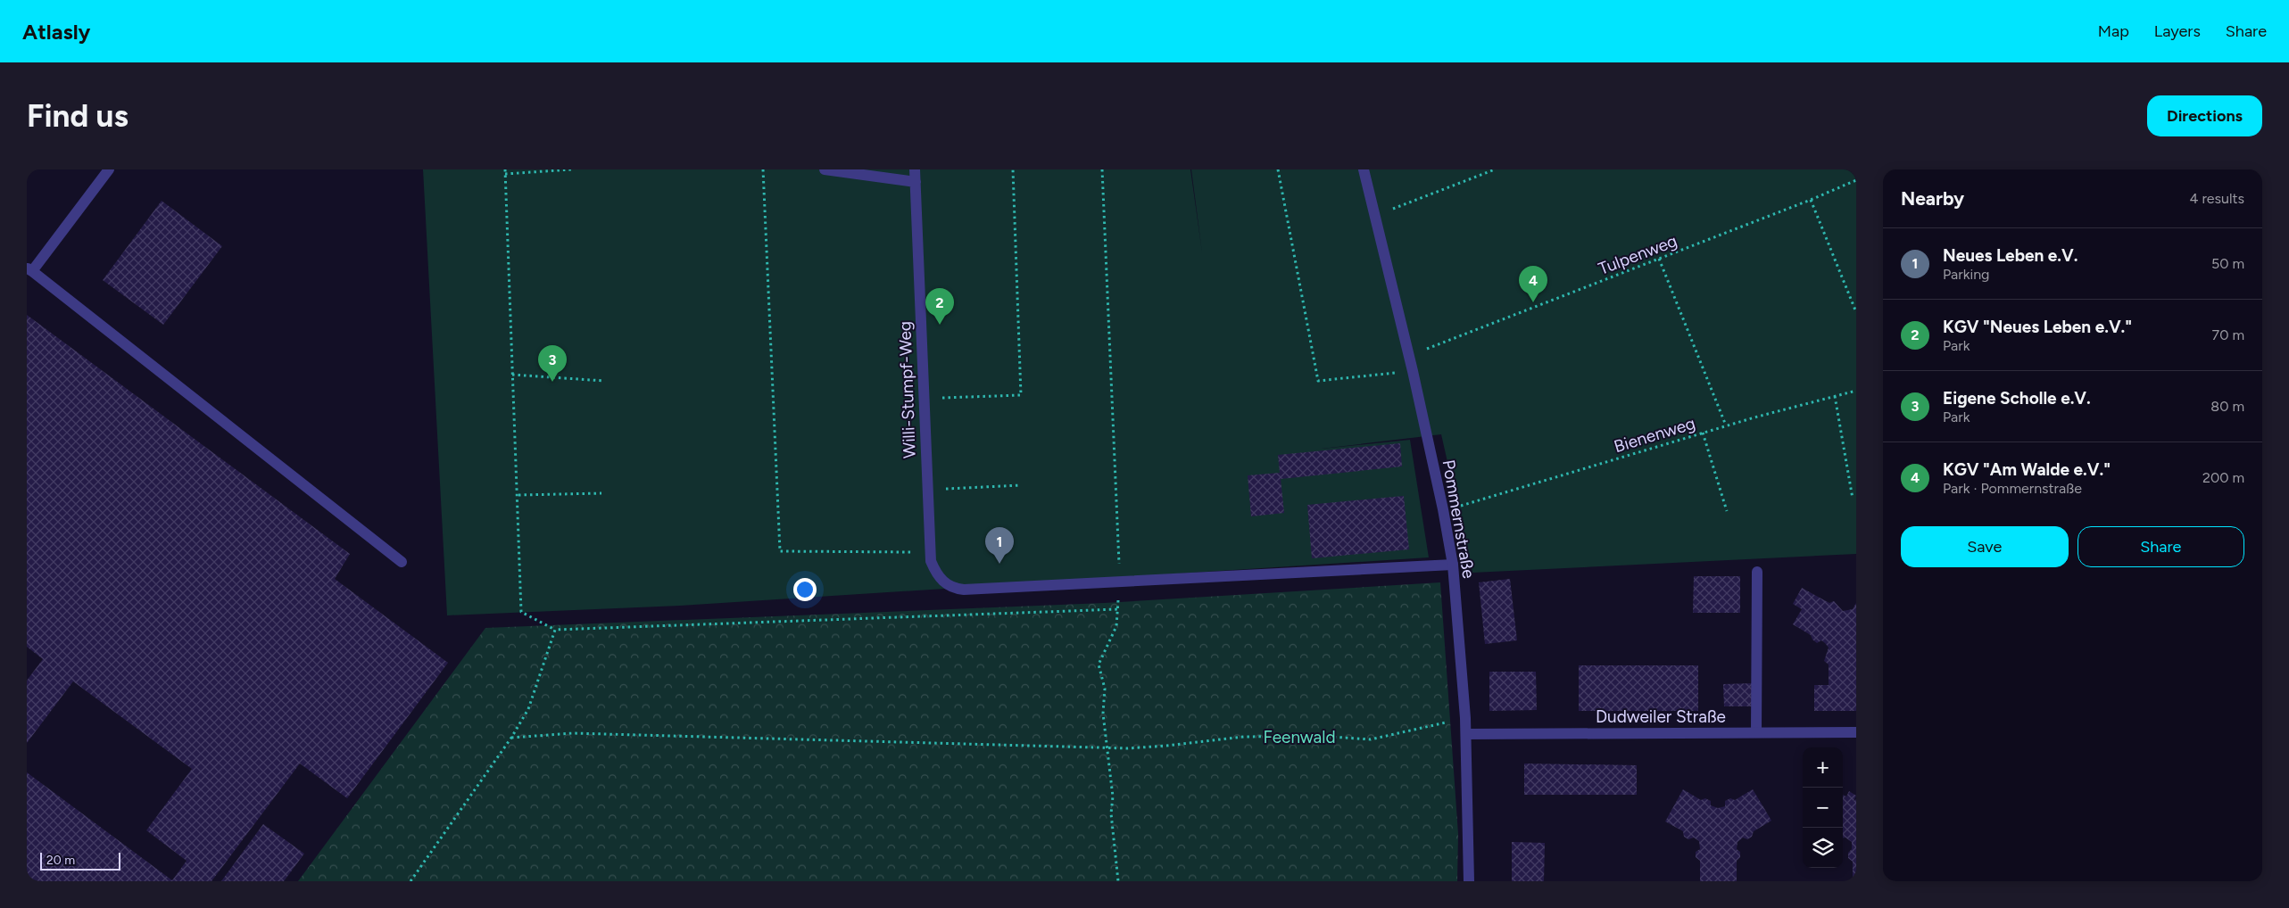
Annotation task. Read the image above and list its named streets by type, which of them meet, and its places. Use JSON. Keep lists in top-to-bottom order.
{
  "streets": {
    "street": ["Willi-Stumpf-Weg", "Pommernstraße", "Dudweiler Straße"],
    "path": ["Tulpenweg", "Bienenweg"]
  },
  "crossings": [
    ["Pommernstraße", "Dudweiler Straße"]
  ],
  "parks": ["Feenwald"],
  "scale_bar": "20 m",
  "page": {
    "header": "Atlasly",
    "nav": ["Map", "Layers", "Share"],
    "buttons": [
      "Directions",
      ["Save", "Share"]
    ],
    "title": "Find us",
    "heading": ["Nearby", "4 results"],
    "list": [
      {
        "mark": "1",
        "name": "Neues Leben e.V.",
        "note": "Parking",
        "value": "50 m"
      },
      {
        "mark": "2",
        "name": "KGV \"Neues Leben e.V.\"",
        "note": "Park",
        "value": "70 m"
      },
      {
        "mark": "3",
        "name": "Eigene Scholle e.V.",
        "note": "Park",
        "value": "80 m"
      },
      {
        "mark": "4",
        "name": "KGV \"Am Walde e.V.\"",
        "note": "Park · Pommernstraße",
        "value": "200 m"
      }
    ],
    "pins": [
      "4",
      "2",
      "3",
      "1"
    ],
    "map_buttons": ["+", "−"],
    "scale": "20 m"
  }
}
